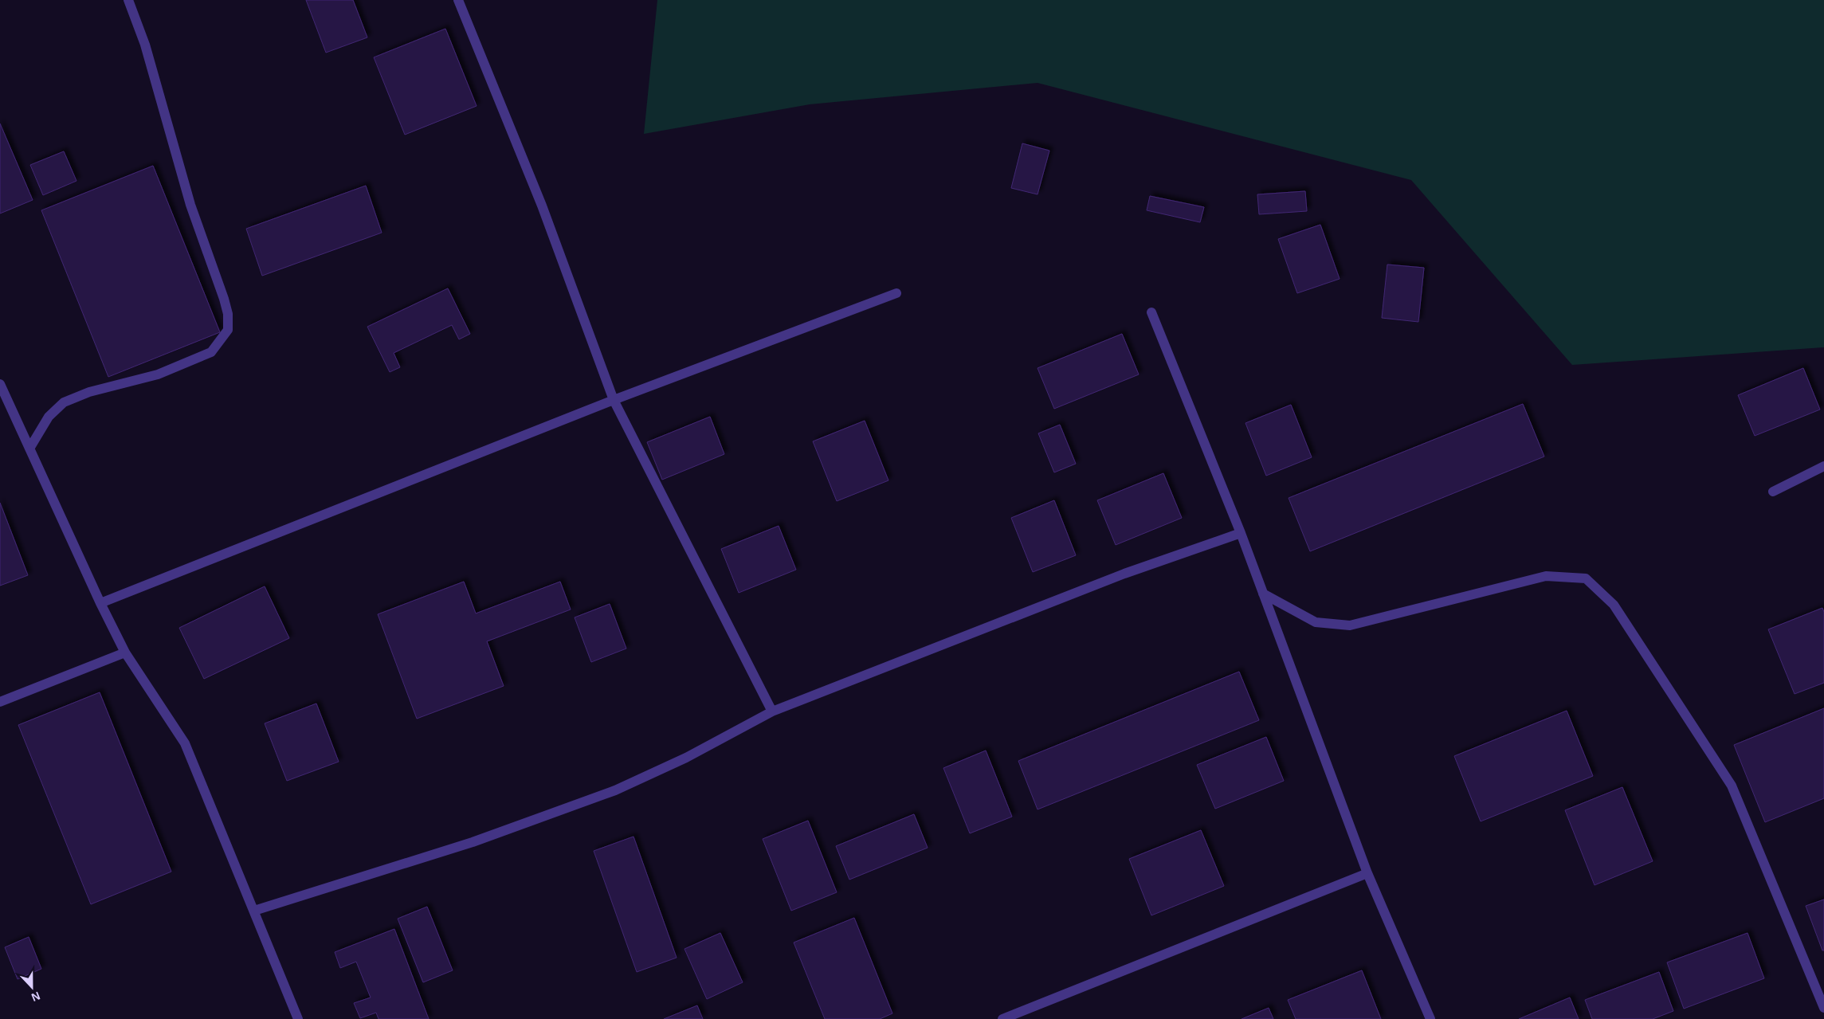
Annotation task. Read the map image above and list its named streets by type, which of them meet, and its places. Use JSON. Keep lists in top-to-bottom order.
{
  "north": "bottom"
}
